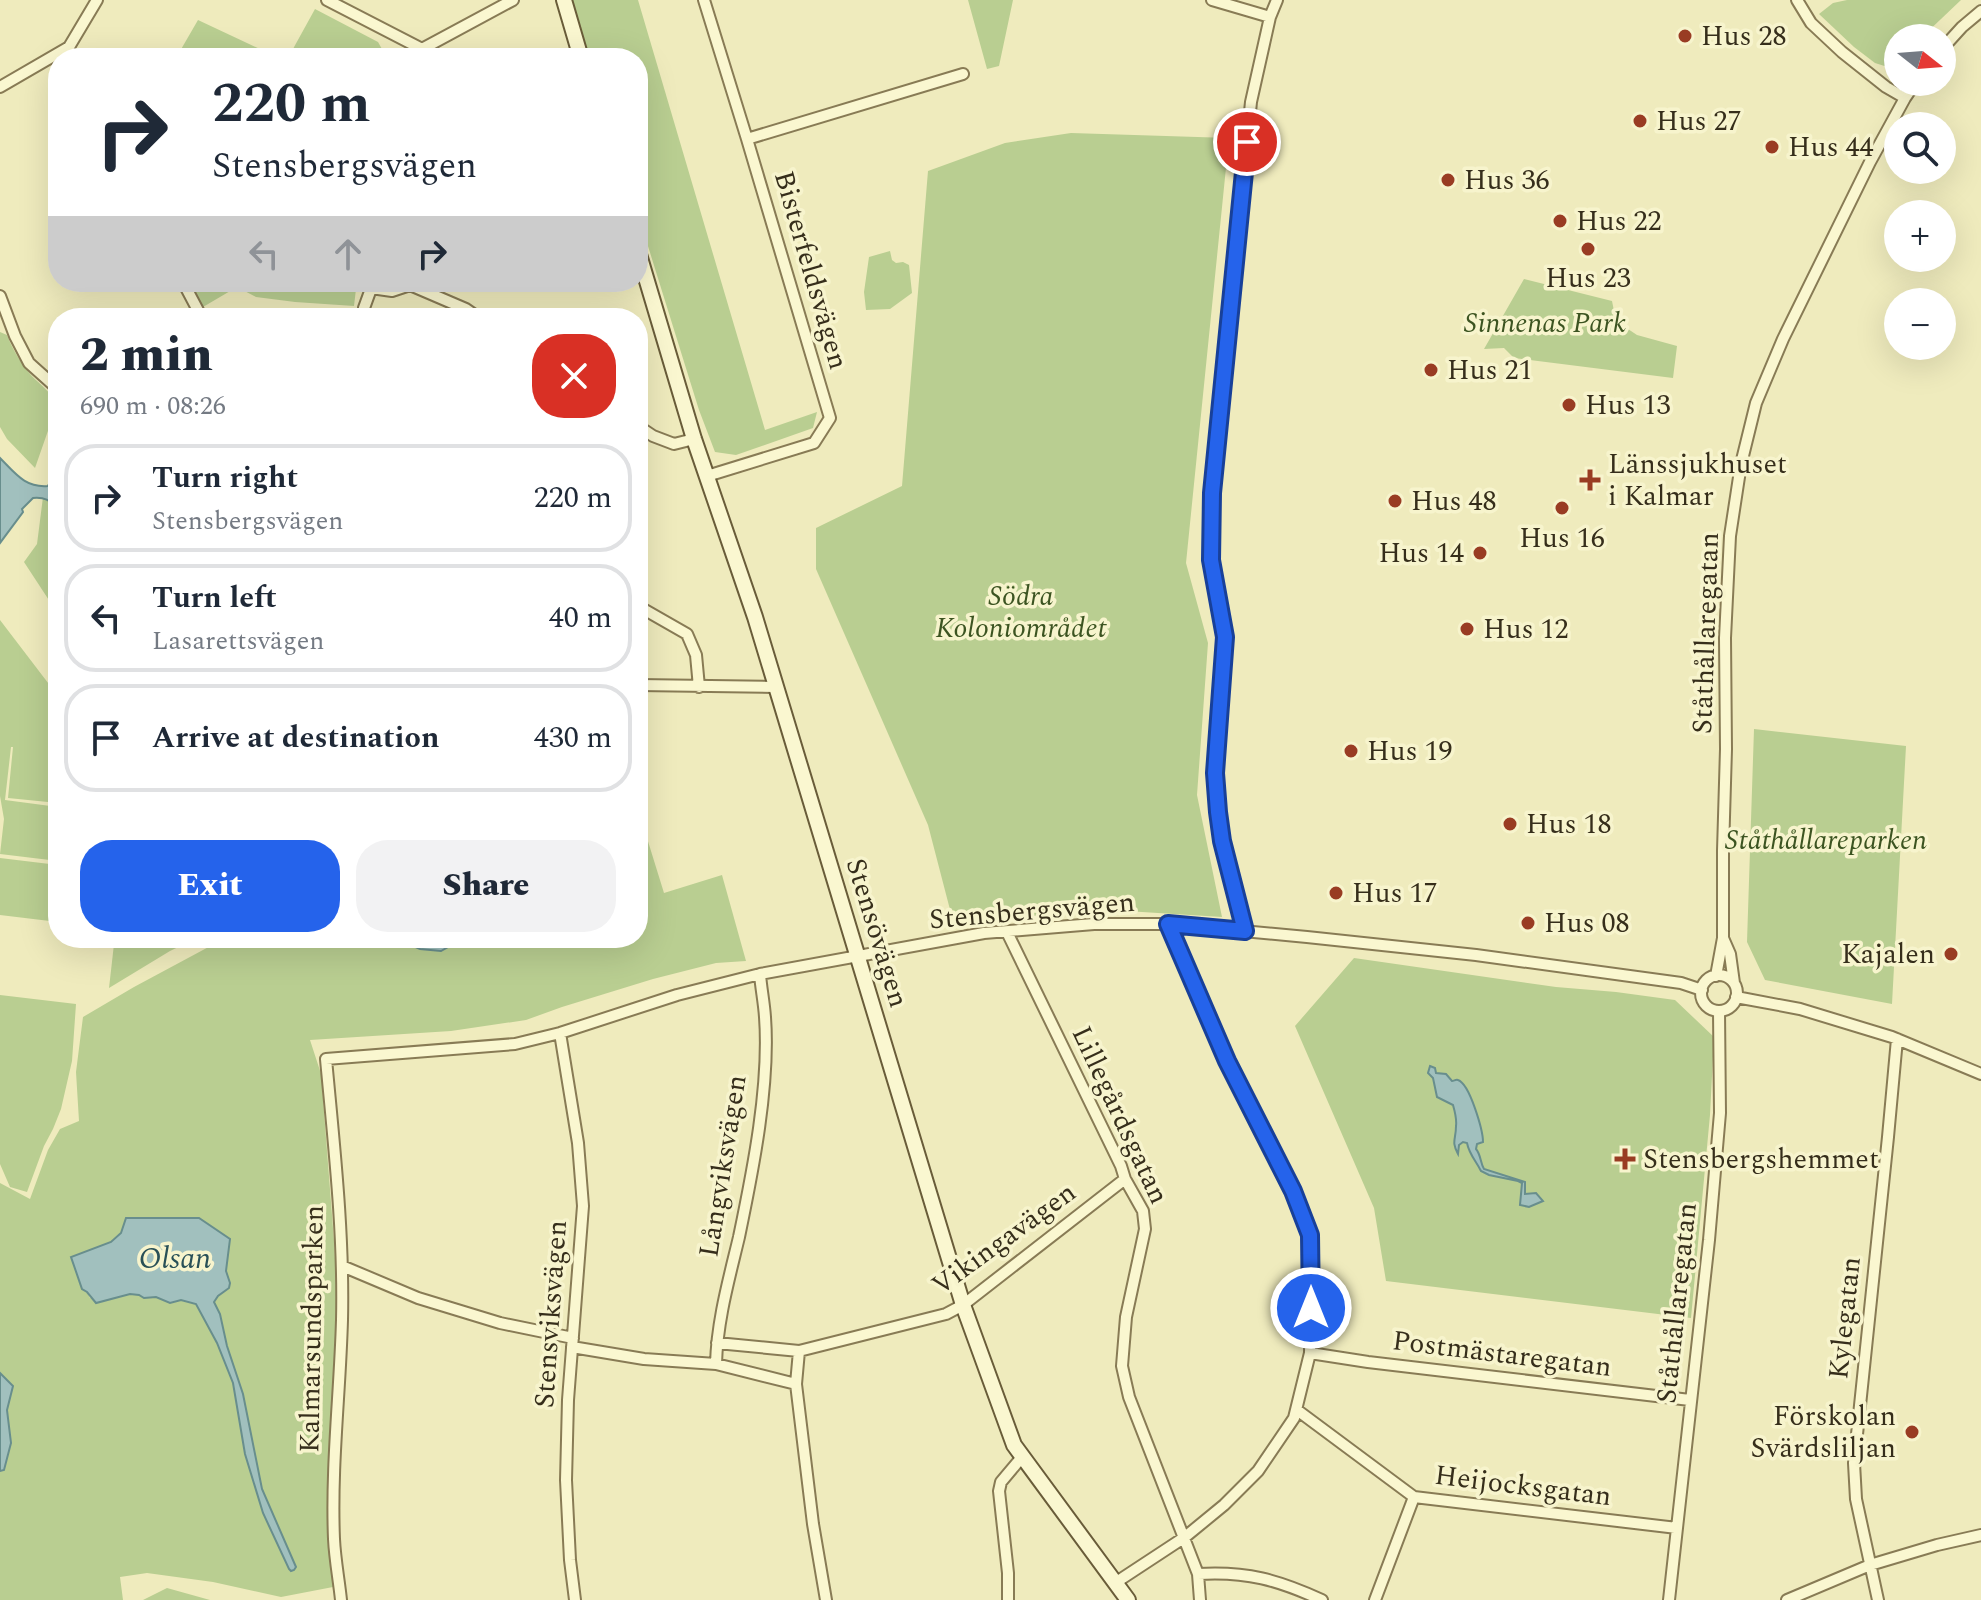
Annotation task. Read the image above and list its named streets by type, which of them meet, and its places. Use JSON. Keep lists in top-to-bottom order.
{
  "streets": {
    "street": [
      "Bisterfeldsvägen",
      "Ståthållaregatan",
      "Stensbergsvägen",
      "Stensövägen",
      "Lillegårdsgatan",
      "Långviksvägen",
      "Vikingavägen",
      "Stensviksvägen",
      "Kylegatan",
      "Kalmarsundsparken",
      "Postmästaregatan",
      "Heijocksgatan"
    ]
  },
  "crossings": [
    ["Bisterfeldsvägen", "Stensövägen"],
    ["Ståthållaregatan", "Stensbergsvägen"],
    ["Ståthållaregatan", "Postmästaregatan"],
    ["Ståthållaregatan", "Heijocksgatan"],
    ["Stensbergsvägen", "Stensövägen"],
    ["Stensbergsvägen", "Lillegårdsgatan"],
    ["Stensbergsvägen", "Långviksvägen"],
    ["Stensbergsvägen", "Stensviksvägen"],
    ["Stensbergsvägen", "Kalmarsundsparken"],
    ["Stensövägen", "Vikingavägen"],
    ["Lillegårdsgatan", "Vikingavägen"],
    ["Långviksvägen", "Vikingavägen"]
  ],
  "water": ["Olsan"],
  "parks": ["Sinnenas Park", "Södra Koloniområdet", "Ståthållareparken"],
  "places": {
    "other": [
      "Hus 28",
      "Hus 27",
      "Hus 44",
      "Hus 36",
      "Hus 22",
      "Hus 23",
      "Hus 21",
      "Hus 13",
      "Hus 48",
      "Hus 16",
      "Hus 14",
      "Hus 12",
      "Hus 19",
      "Hus 18",
      "Hus 17",
      "Hus 08",
      "Kajalen",
      "Förskolan Svärdsliljan"
    ],
    "health": ["Länssjukhuset i Kalmar", "Stensbergshemmet"]
  },
  "north": "right",
  "page": {
    "map_buttons": ["+", "−"],
    "turn": ["220 m", "Stensbergsvägen"],
    "heading": ["2 min", "690 m · 08:26"],
    "list": [
      {
        "name": "Turn right",
        "note": "Stensbergsvägen",
        "value": "220 m"
      },
      {
        "name": "Turn left",
        "note": "Lasarettsvägen",
        "value": "40 m"
      },
      {
        "name": "Arrive at destination",
        "value": "430 m"
      }
    ],
    "buttons": ["Exit", "Share"]
  }
}
